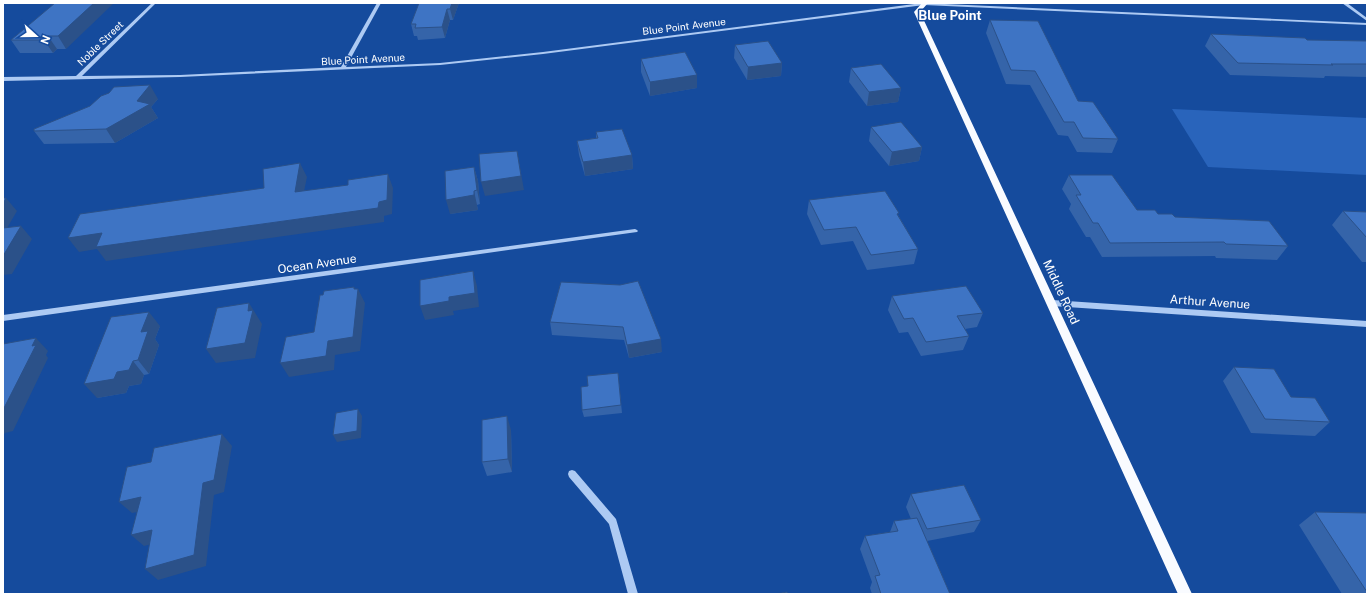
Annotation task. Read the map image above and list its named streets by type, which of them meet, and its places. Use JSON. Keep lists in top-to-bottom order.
{
  "streets": {
    "main road": ["Middle Road"],
    "street": [
      "Blue Point Avenue",
      "Noble Street",
      "Ocean Avenue",
      "Arthur Avenue"
    ]
  },
  "crossings": [
    ["Blue Point Avenue", "Noble Street"],
    ["Blue Point Avenue", "Middle Road"],
    ["Middle Road", "Arthur Avenue"]
  ],
  "districts": ["Blue Point"],
  "north": "right"
}
